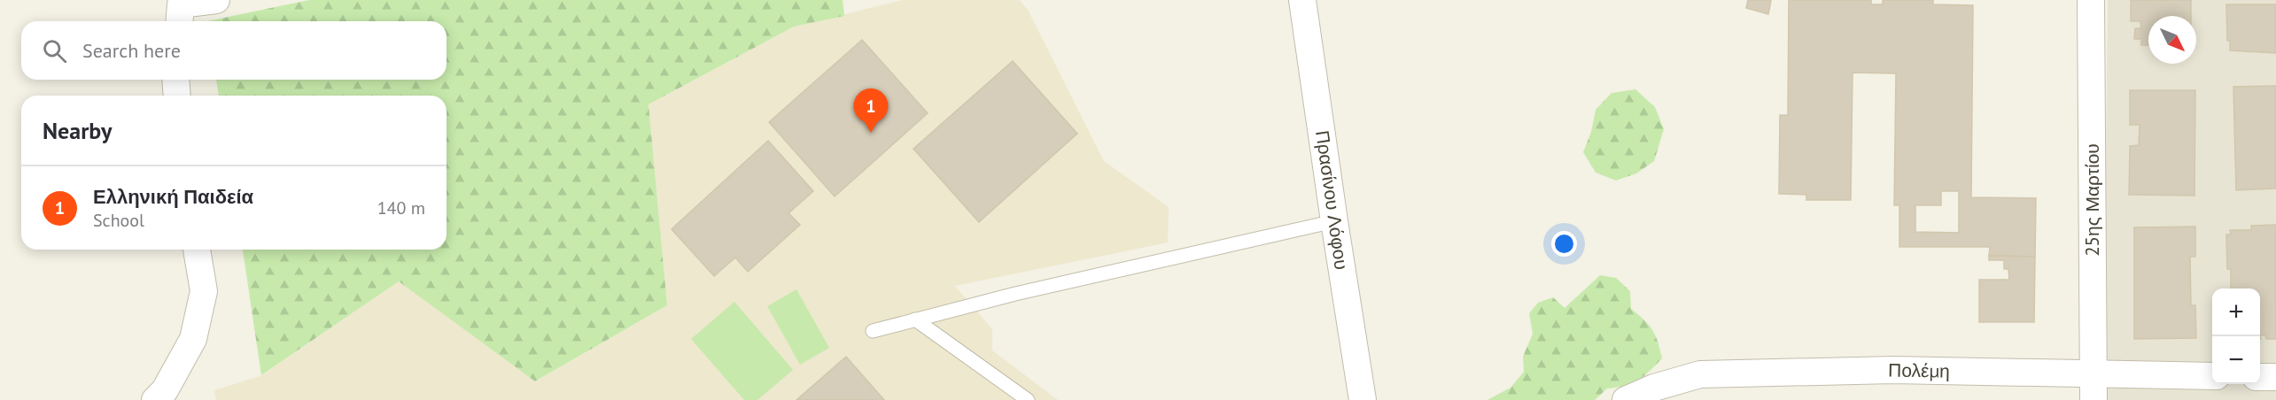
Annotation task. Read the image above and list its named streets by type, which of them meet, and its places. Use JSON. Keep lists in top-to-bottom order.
{
  "streets": {
    "street": ["Πρασίνου Λόφου", "25ης Μαρτίου", "Πολέμη"]
  },
  "crossings": [
    ["25ης Μαρτίου", "Πολέμη"]
  ],
  "north": "bottom right",
  "page": {
    "search": "Search here",
    "pins": "1",
    "heading": "Nearby",
    "list": [
      {
        "mark": "1",
        "name": "Ελληνική Παιδεία",
        "note": "School",
        "value": "140 m"
      }
    ],
    "map_buttons": ["+", "−"]
  }
}
